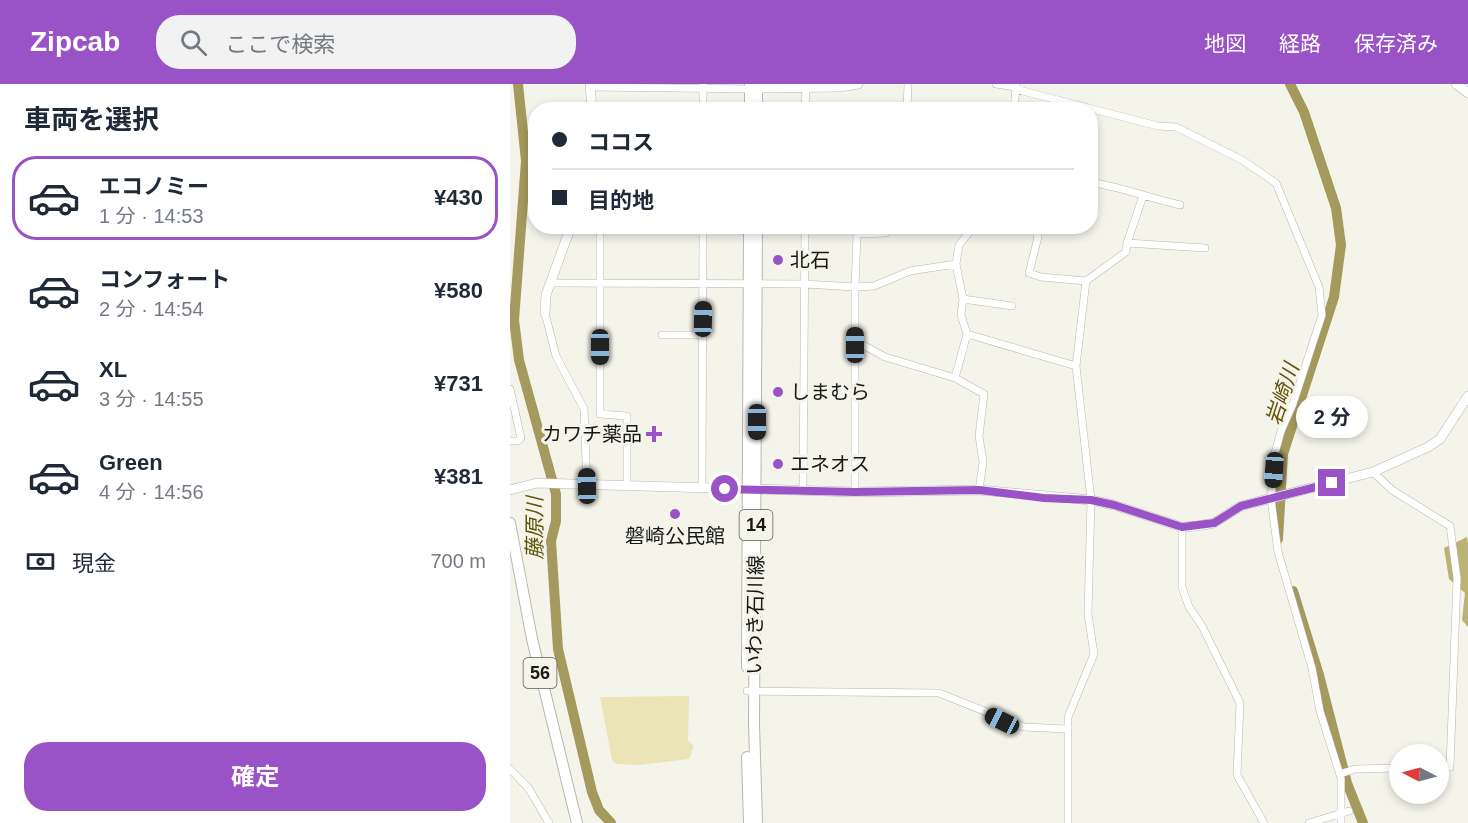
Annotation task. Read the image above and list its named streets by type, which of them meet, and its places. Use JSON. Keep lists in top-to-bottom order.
{
  "streets": {
    "main road": ["14", "いわき石川線", "56"]
  },
  "water": ["岩崎川", "藤原川"],
  "places": {
    "other": [
      "北石",
      "しまむら",
      "エネオス",
      "磐崎公民館"
    ],
    "health": ["カワチ薬品"]
  },
  "north": "left",
  "page": {
    "header": "Zipcab",
    "search": "ここで検索",
    "nav": ["地図", "経路", "保存済み"],
    "heading": "車両を選択",
    "banner": ["ココス", "目的地"],
    "list": [
      {
        "name": "エコノミー",
        "note": "1 分 · 14:53",
        "value": "¥430"
      },
      {
        "name": "コンフォート",
        "note": "2 分 · 14:54",
        "value": "¥580"
      },
      {
        "name": "XL",
        "note": "3 分 · 14:55",
        "value": "¥731"
      },
      {
        "name": "Green",
        "note": "4 分 · 14:56",
        "value": "¥381"
      }
    ],
    "bubble": "2 分",
    "pay": ["現金", "700 m"],
    "buttons": "確定"
  }
}
